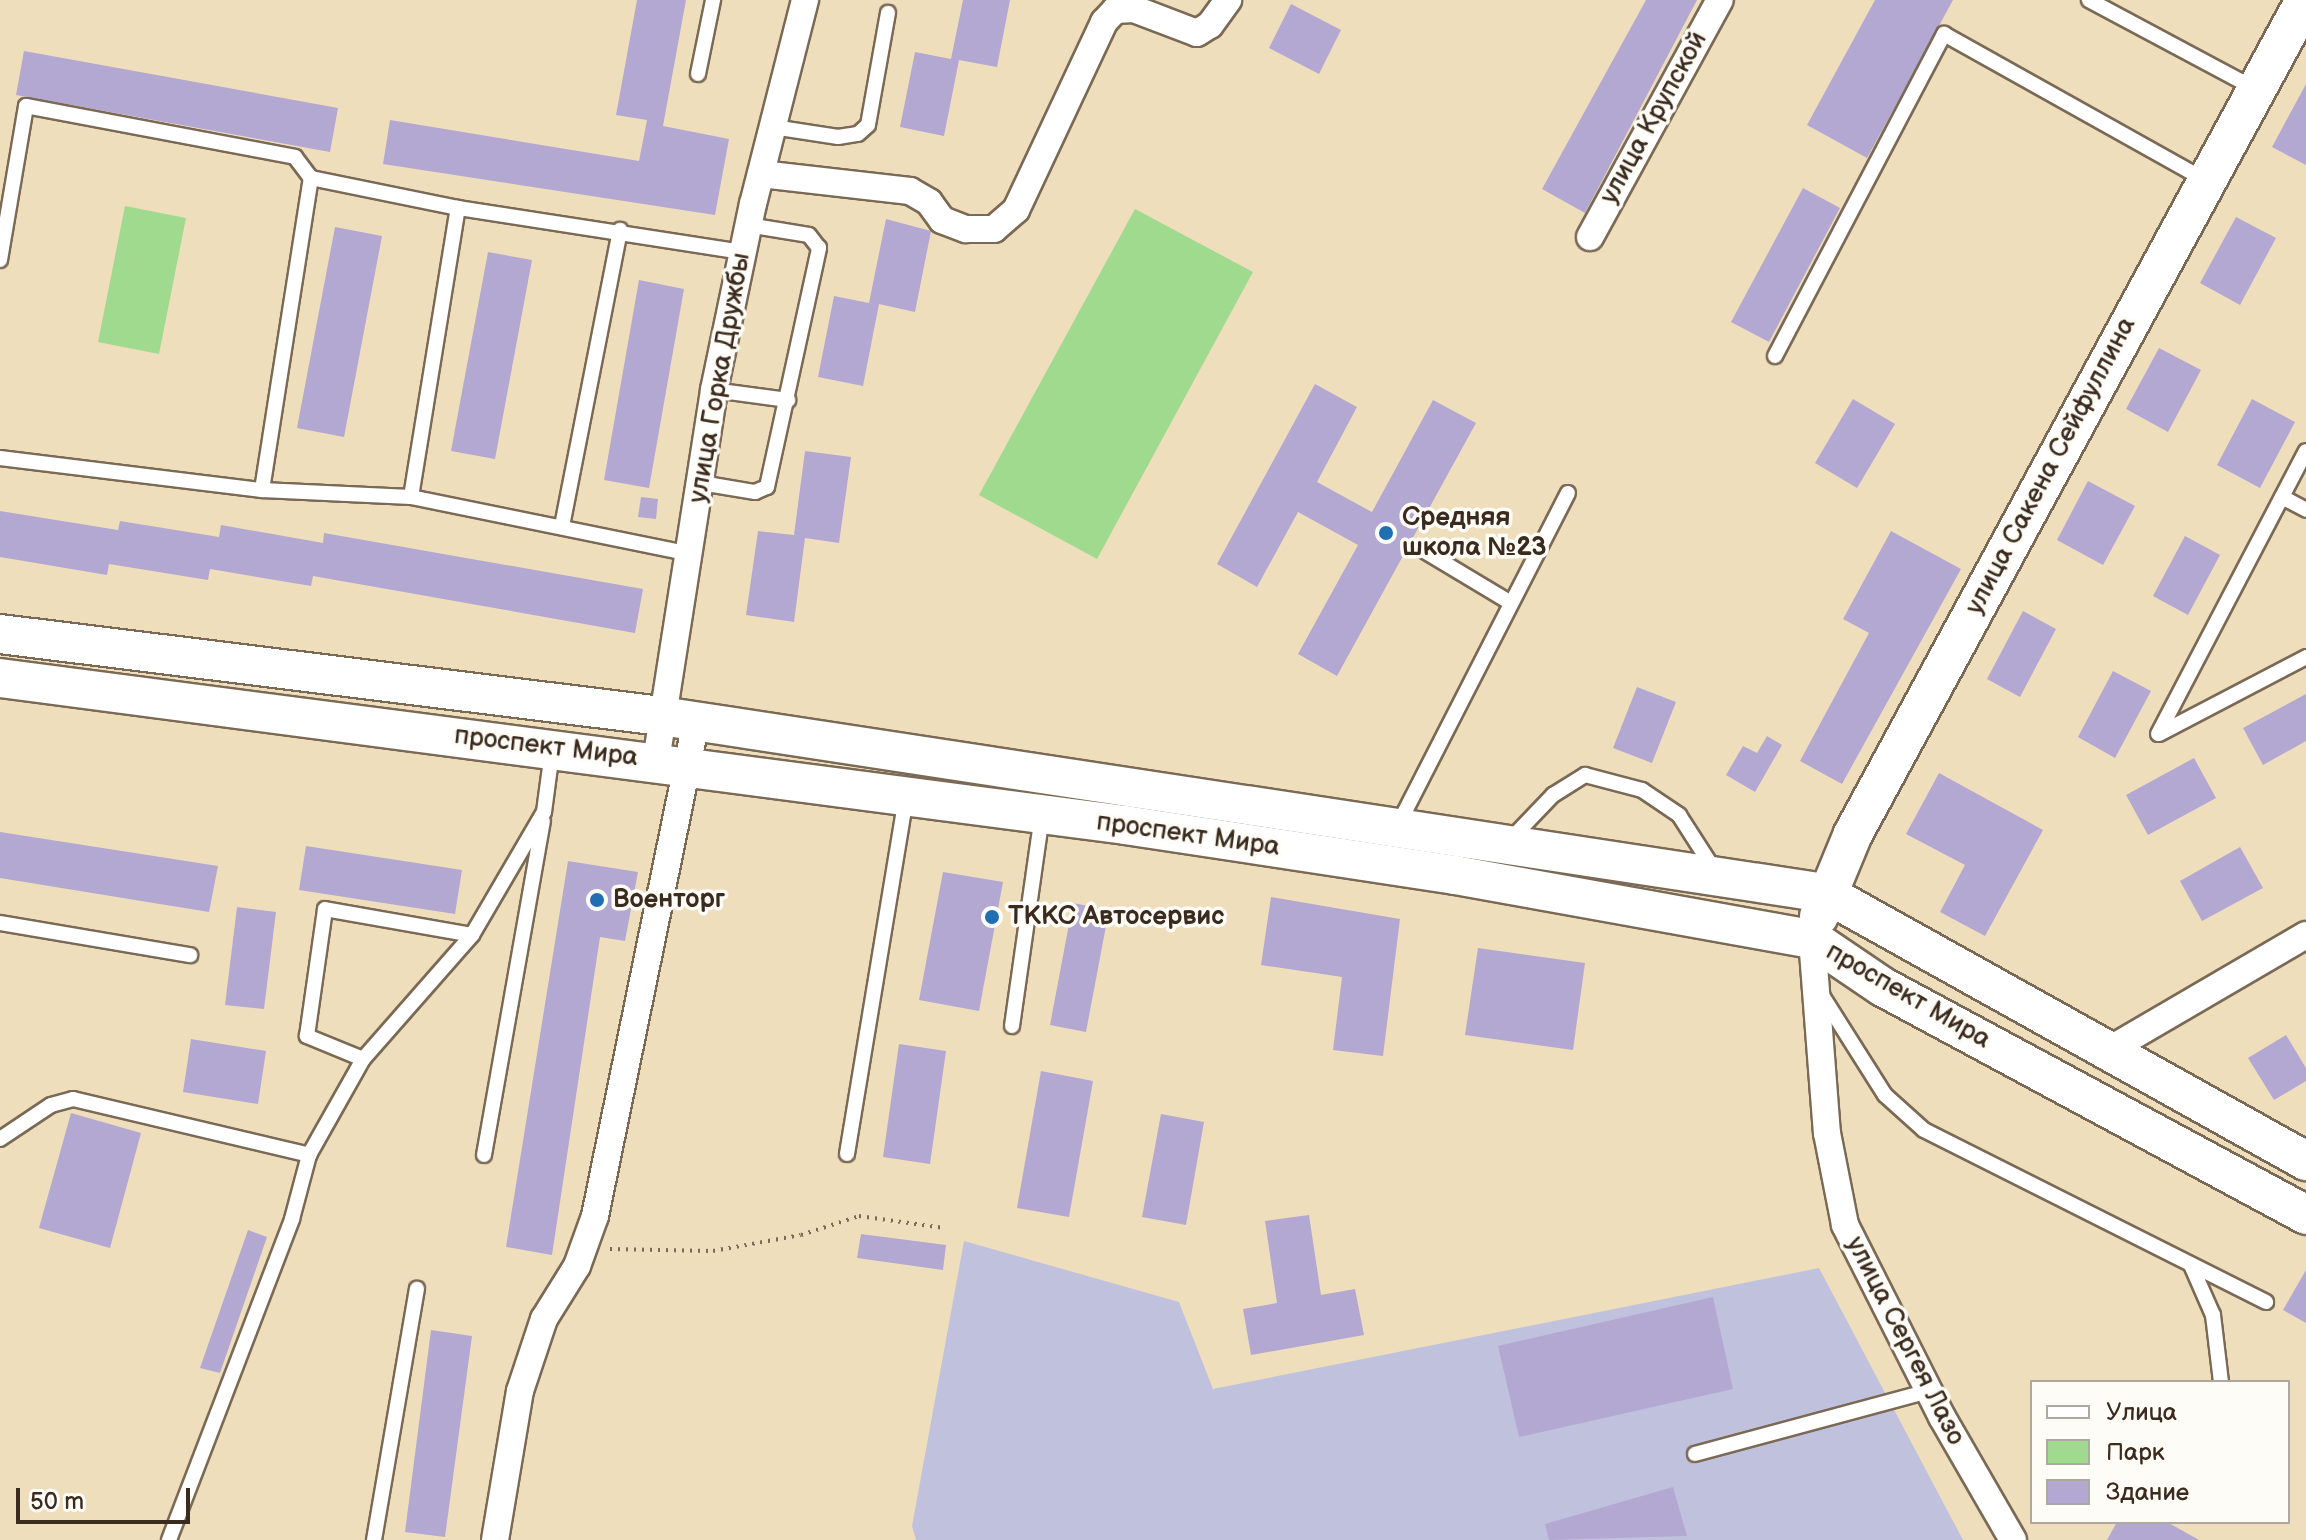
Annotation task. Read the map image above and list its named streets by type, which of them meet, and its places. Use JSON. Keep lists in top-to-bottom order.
{
  "streets": {
    "main road": ["улица Сакена Сейфуллина", "проспект Мира"],
    "street": ["улица Крупской", "улица Горка Дружбы", "улица Сергея Лазо"]
  },
  "crossings": [
    ["улица Горка Дружбы", "проспект Мира"],
    ["улица Сакена Сейфуллина", "проспект Мира"],
    ["улица Сакена Сейфуллина", "улица Сергея Лазо"],
    ["проспект Мира", "улица Сергея Лазо"]
  ],
  "places": ["Средняя школа №23", "Военторг", "ТККС Автосервис"],
  "legend": ["Улица", "Парк", "Здание"],
  "scale_bar": "50 m"
}
